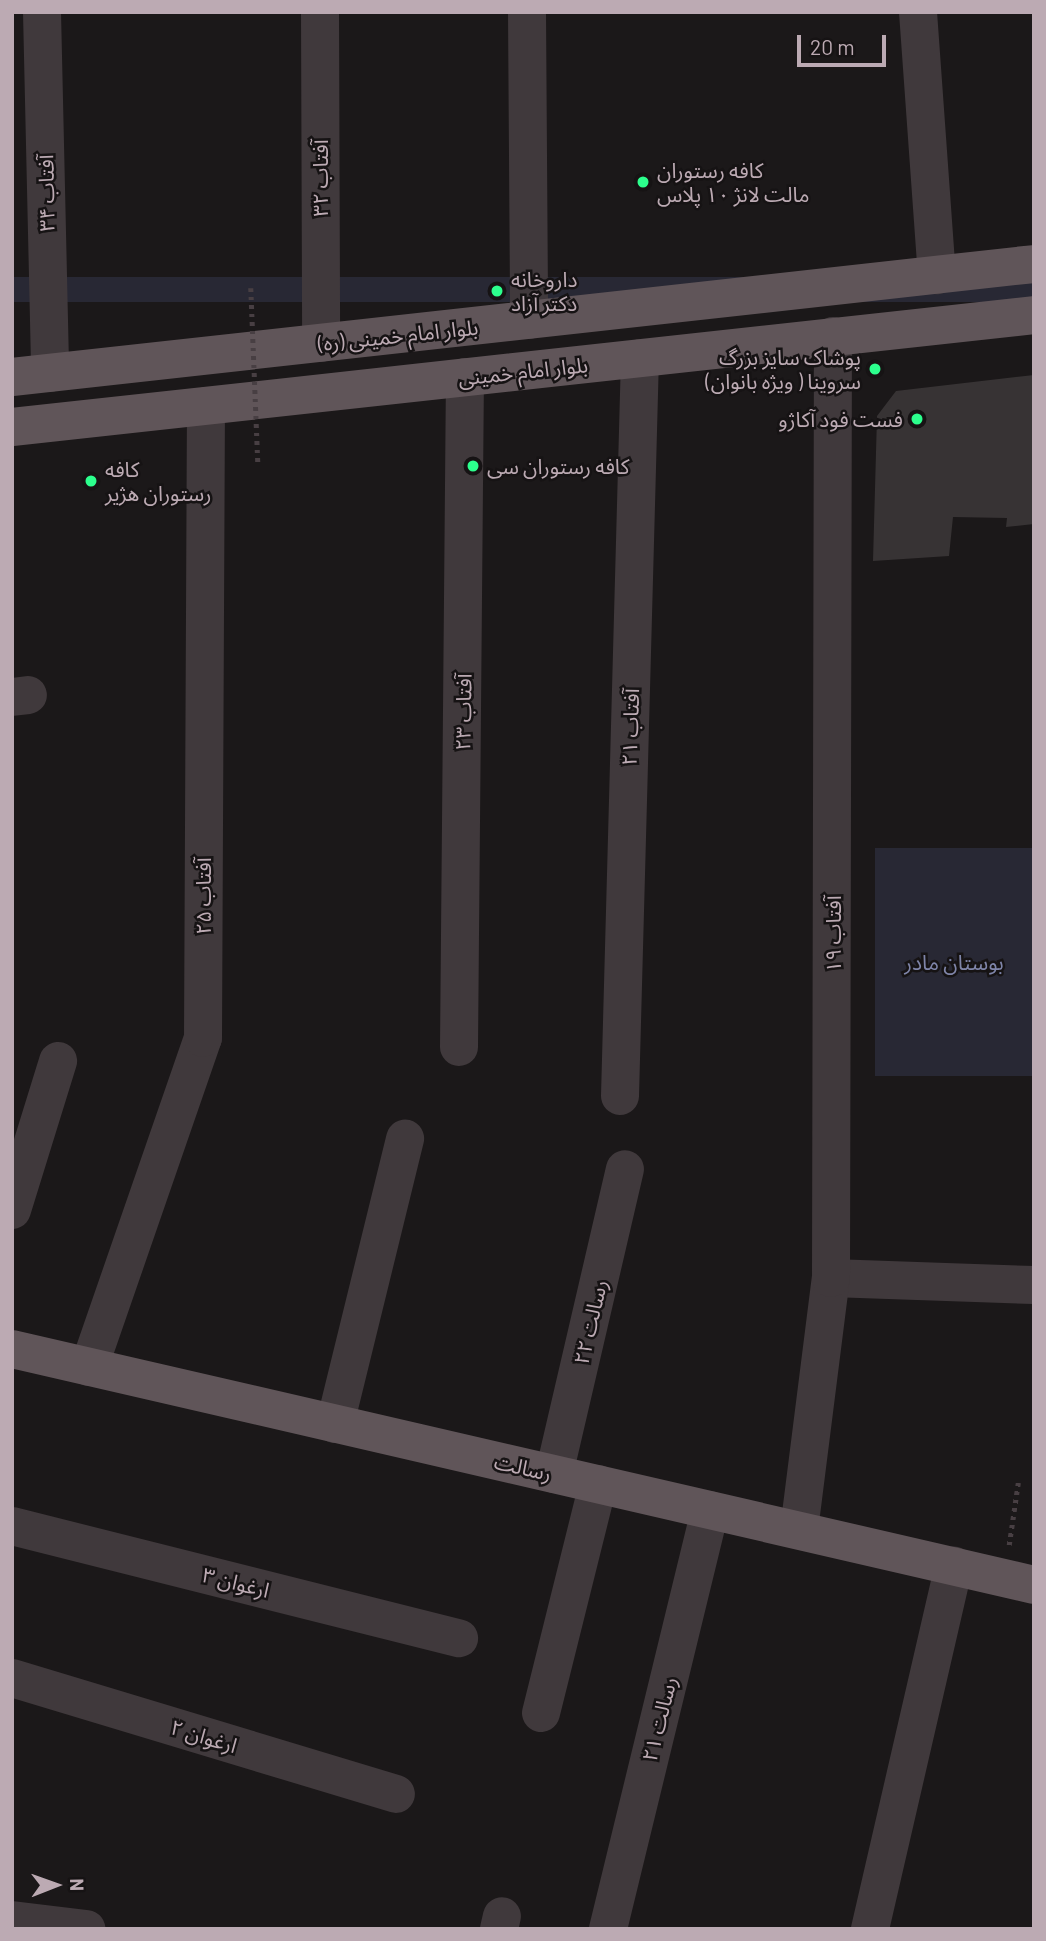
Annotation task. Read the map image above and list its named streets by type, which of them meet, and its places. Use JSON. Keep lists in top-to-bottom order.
{
  "streets": {
    "main road": ["بلوار امام خمینی (ره)", "بلوار امام خمینی", "رسالت"],
    "street": [
      "آفتاب ۳۲",
      "آفتاب ۳۴",
      "آفتاب ۲۳",
      "آفتاب ۲۱",
      "آفتاب ۲۵",
      "آفتاب ۱۹",
      "رسالت ۲۲",
      "ارغوان ۳",
      "رسالت ۲۱",
      "ارغوان ۲"
    ]
  },
  "crossings": [
    ["آفتاب ۳۲", "بلوار امام خمینی (ره)"],
    ["آفتاب ۳۴", "بلوار امام خمینی (ره)"],
    ["بلوار امام خمینی", "آفتاب ۲۳"],
    ["بلوار امام خمینی", "آفتاب ۲۱"],
    ["بلوار امام خمینی", "آفتاب ۲۵"],
    ["بلوار امام خمینی", "آفتاب ۱۹"],
    ["آفتاب ۲۵", "رسالت"],
    ["آفتاب ۱۹", "رسالت"],
    ["رسالت ۲۲", "رسالت"],
    ["رسالت", "رسالت ۲۱"]
  ],
  "parks": ["بوستان مادر"],
  "places": [
    "کافه رستوران مالت لانژ ۱۰ پلاس",
    "داروخانه دکتر آزاد",
    "پوشاک سایز بزرگ سروینا ( ویژه بانوان)",
    "فست فود آکاژو",
    "کافه رستوران سی",
    "کافه رستوران هژیر"
  ],
  "scale_bar": "20 m",
  "north": "right"
}
